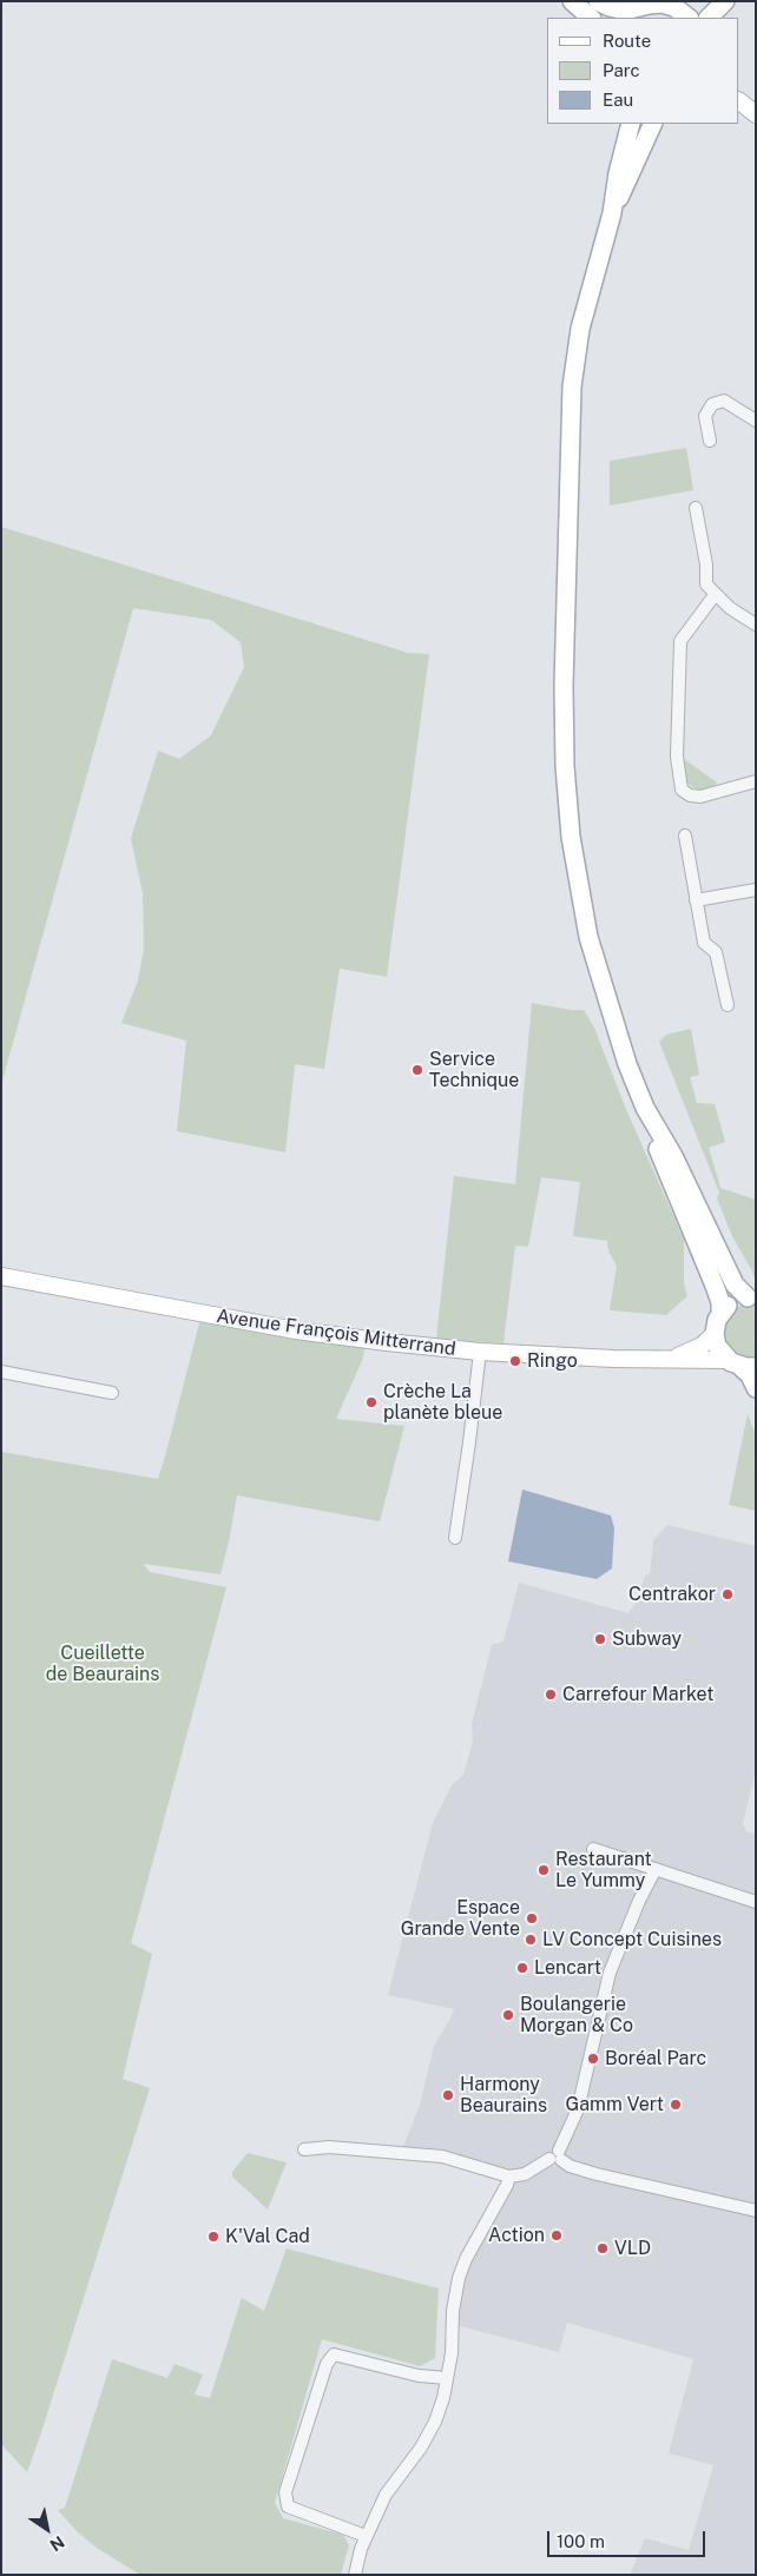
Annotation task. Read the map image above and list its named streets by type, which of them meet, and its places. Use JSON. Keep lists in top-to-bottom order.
{
  "streets": {
    "main road": ["Avenue François Mitterrand"]
  },
  "parks": ["Cueillette de Beaurains"],
  "places": [
    "Service Technique",
    "Ringo",
    "Crèche La planète bleue",
    "Centrakor",
    "Subway",
    "Carrefour Market",
    "Restaurant Le Yummy",
    "Espace Grande Vente",
    "LV Concept Cuisines",
    "Lencart",
    "Boulangerie Morgan & Co",
    "Boréal Parc",
    "Harmony Beaurains",
    "Gamm Vert",
    "Action",
    "K'Val Cad",
    "VLD"
  ],
  "legend": ["Route", "Parc", "Eau"],
  "scale_bar": "100 m",
  "north": "bottom right"
}
